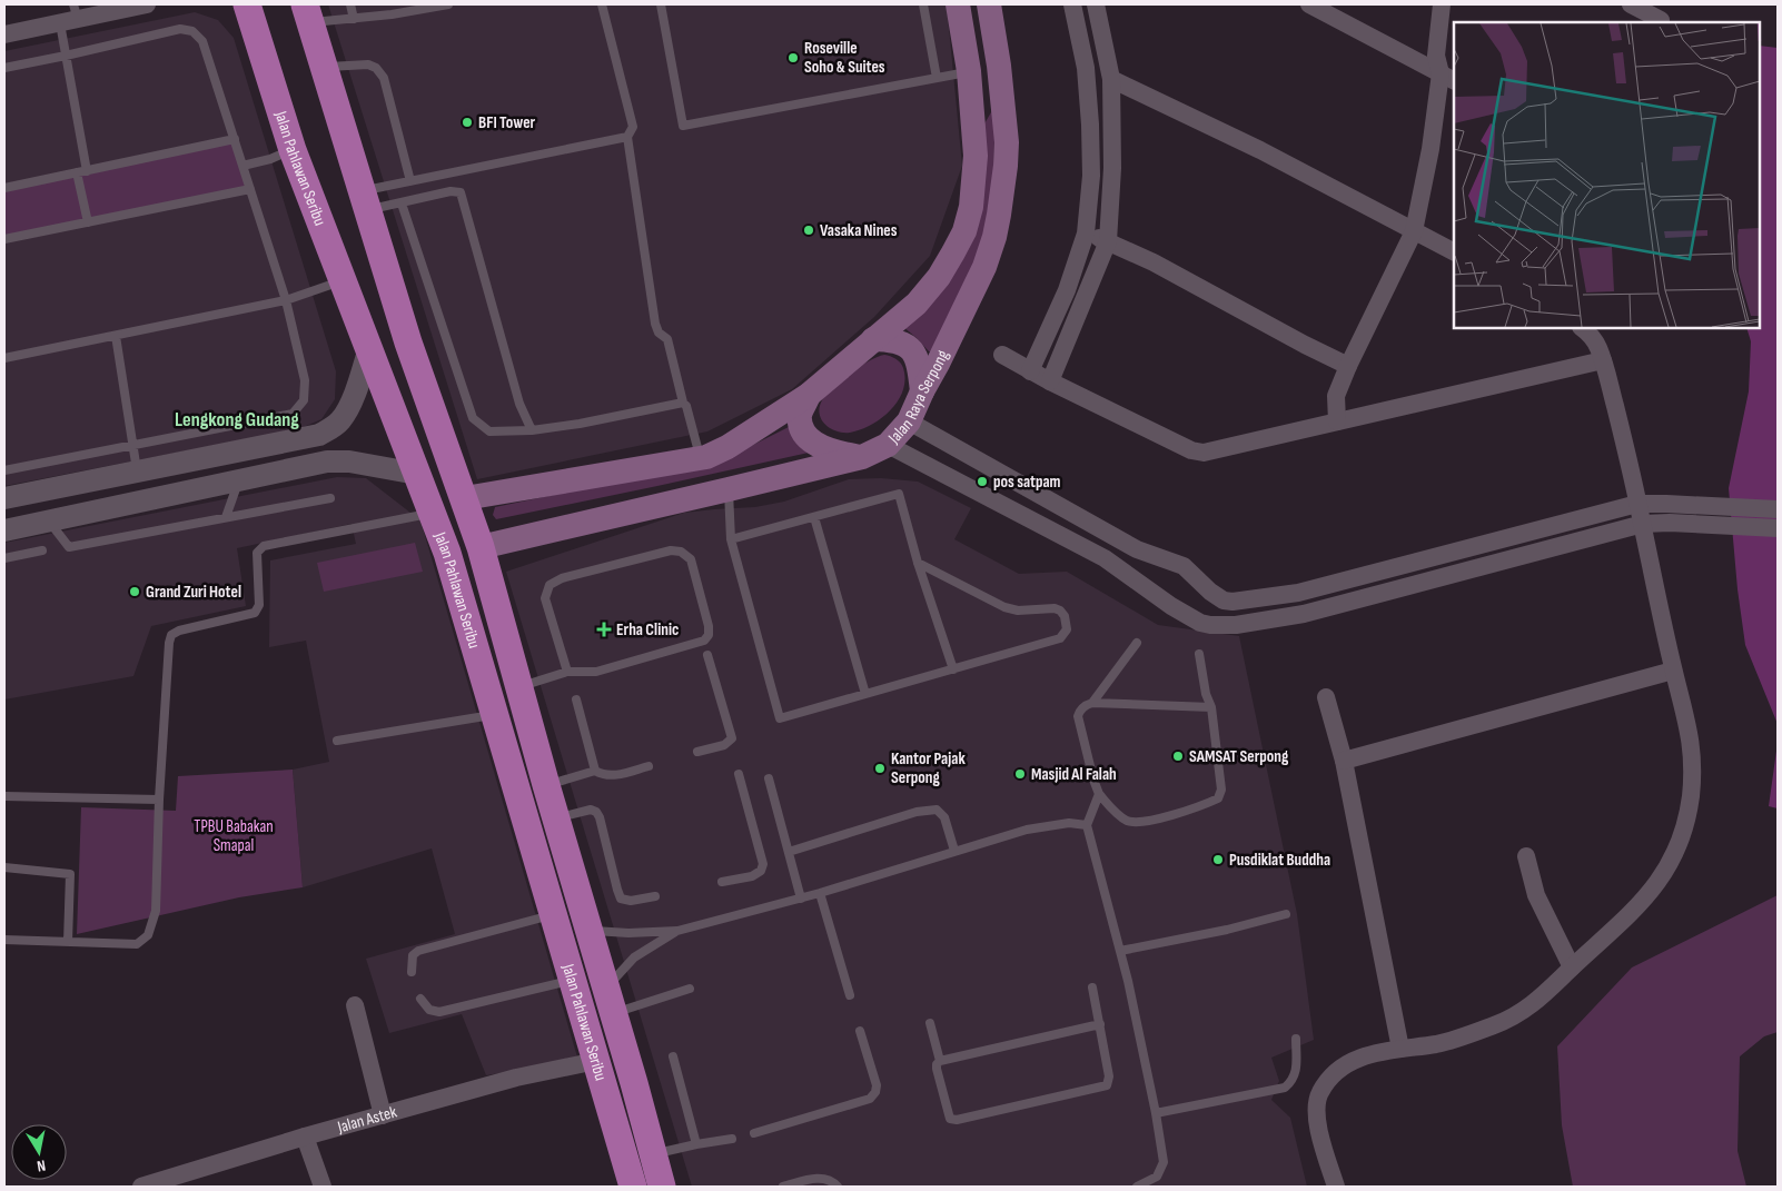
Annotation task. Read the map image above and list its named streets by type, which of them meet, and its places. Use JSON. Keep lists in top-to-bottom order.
{
  "streets": {
    "main road": ["Jalan Pahlawan Seribu", "Jalan Raya Serpong"],
    "street": ["Jalan Astek"]
  },
  "crossings": [
    ["Jalan Pahlawan Seribu", "Jalan Raya Serpong"],
    ["Jalan Pahlawan Seribu", "Jalan Astek"]
  ],
  "districts": ["Lengkong Gudang"],
  "parks": ["TPBU Babakan Smapal"],
  "places": {
    "other": [
      "Roseville Soho & Suites",
      "BFI Tower",
      "Vasaka Nines",
      "pos satpam",
      "Grand Zuri Hotel",
      "SAMSAT Serpong",
      "Kantor Pajak Serpong",
      "Masjid Al Falah",
      "Pusdiklat Buddha"
    ],
    "health": ["Erha Clinic"]
  },
  "north": "bottom"
}
